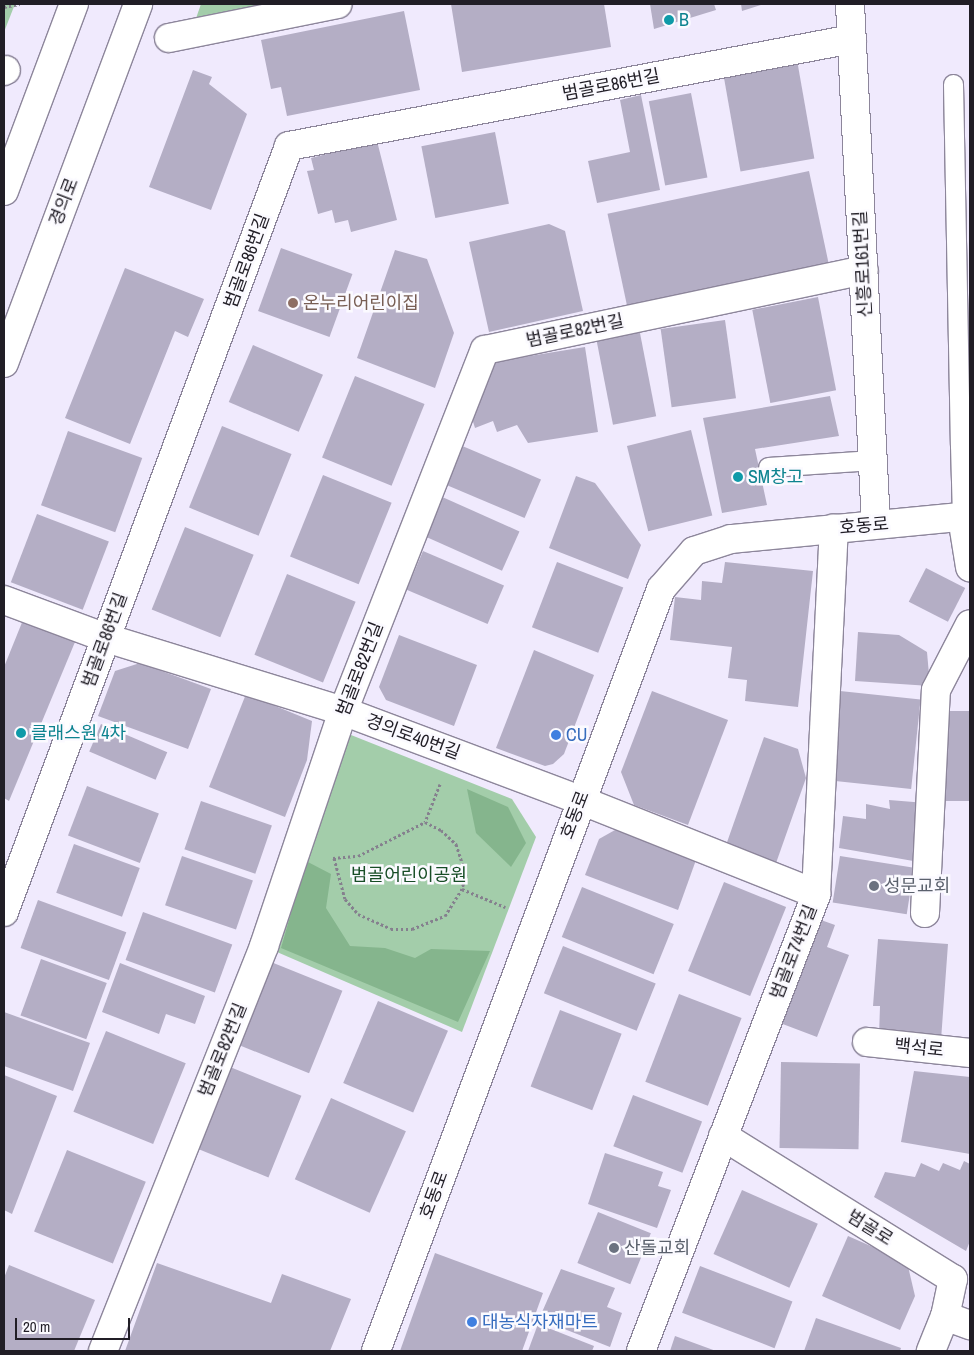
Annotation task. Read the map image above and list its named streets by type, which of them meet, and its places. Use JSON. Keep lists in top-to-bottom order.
{
  "streets": {
    "street": [
      "범골로86번길",
      "경의로",
      "신흥로161번길",
      "범골로82번길",
      "호동로",
      "경의로40번길",
      "범골로74번길",
      "백석로",
      "범골로"
    ]
  },
  "crossings": [
    ["범골로86번길", "신흥로161번길"],
    ["범골로86번길", "경의로40번길"],
    ["신흥로161번길", "범골로82번길"],
    ["신흥로161번길", "호동로"],
    ["범골로82번길", "경의로40번길"],
    ["호동로", "경의로40번길"],
    ["호동로", "범골로74번길"],
    ["경의로40번길", "범골로74번길"],
    ["범골로74번길", "범골로"]
  ],
  "parks": ["범골어린이공원"],
  "places": [
    "B",
    "온누리어린이집",
    "SM창고",
    "클래스원 4차",
    "CU",
    "성문교회",
    "산돌교회",
    "대농식자재마트"
  ],
  "scale_bar": "20 m"
}
